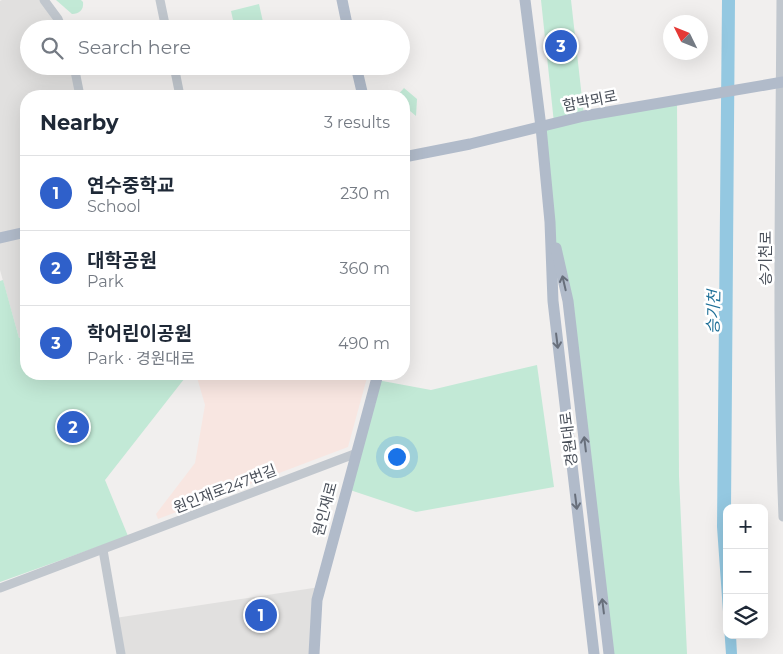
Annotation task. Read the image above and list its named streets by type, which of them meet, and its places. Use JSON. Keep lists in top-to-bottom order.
{
  "streets": {
    "main road": ["함박뫼로", "경원대로", "원인재로"],
    "street": ["승기천로", "원인재로247번길"]
  },
  "crossings": [
    ["함박뫼로", "승기천로"],
    ["함박뫼로", "경원대로"],
    ["원인재로247번길", "원인재로"]
  ],
  "water": ["승기천"],
  "north": "top left",
  "page": {
    "search": "Search here",
    "pins": ["3", "2", "1"],
    "heading": ["Nearby", "3 results"],
    "list": [
      {
        "mark": "1",
        "name": "연수중학교",
        "note": "School",
        "value": "230 m"
      },
      {
        "mark": "2",
        "name": "대학공원",
        "note": "Park",
        "value": "360 m"
      },
      {
        "mark": "3",
        "name": "학어린이공원",
        "note": "Park · 경원대로",
        "value": "490 m"
      }
    ],
    "map_buttons": ["+", "−"]
  }
}
